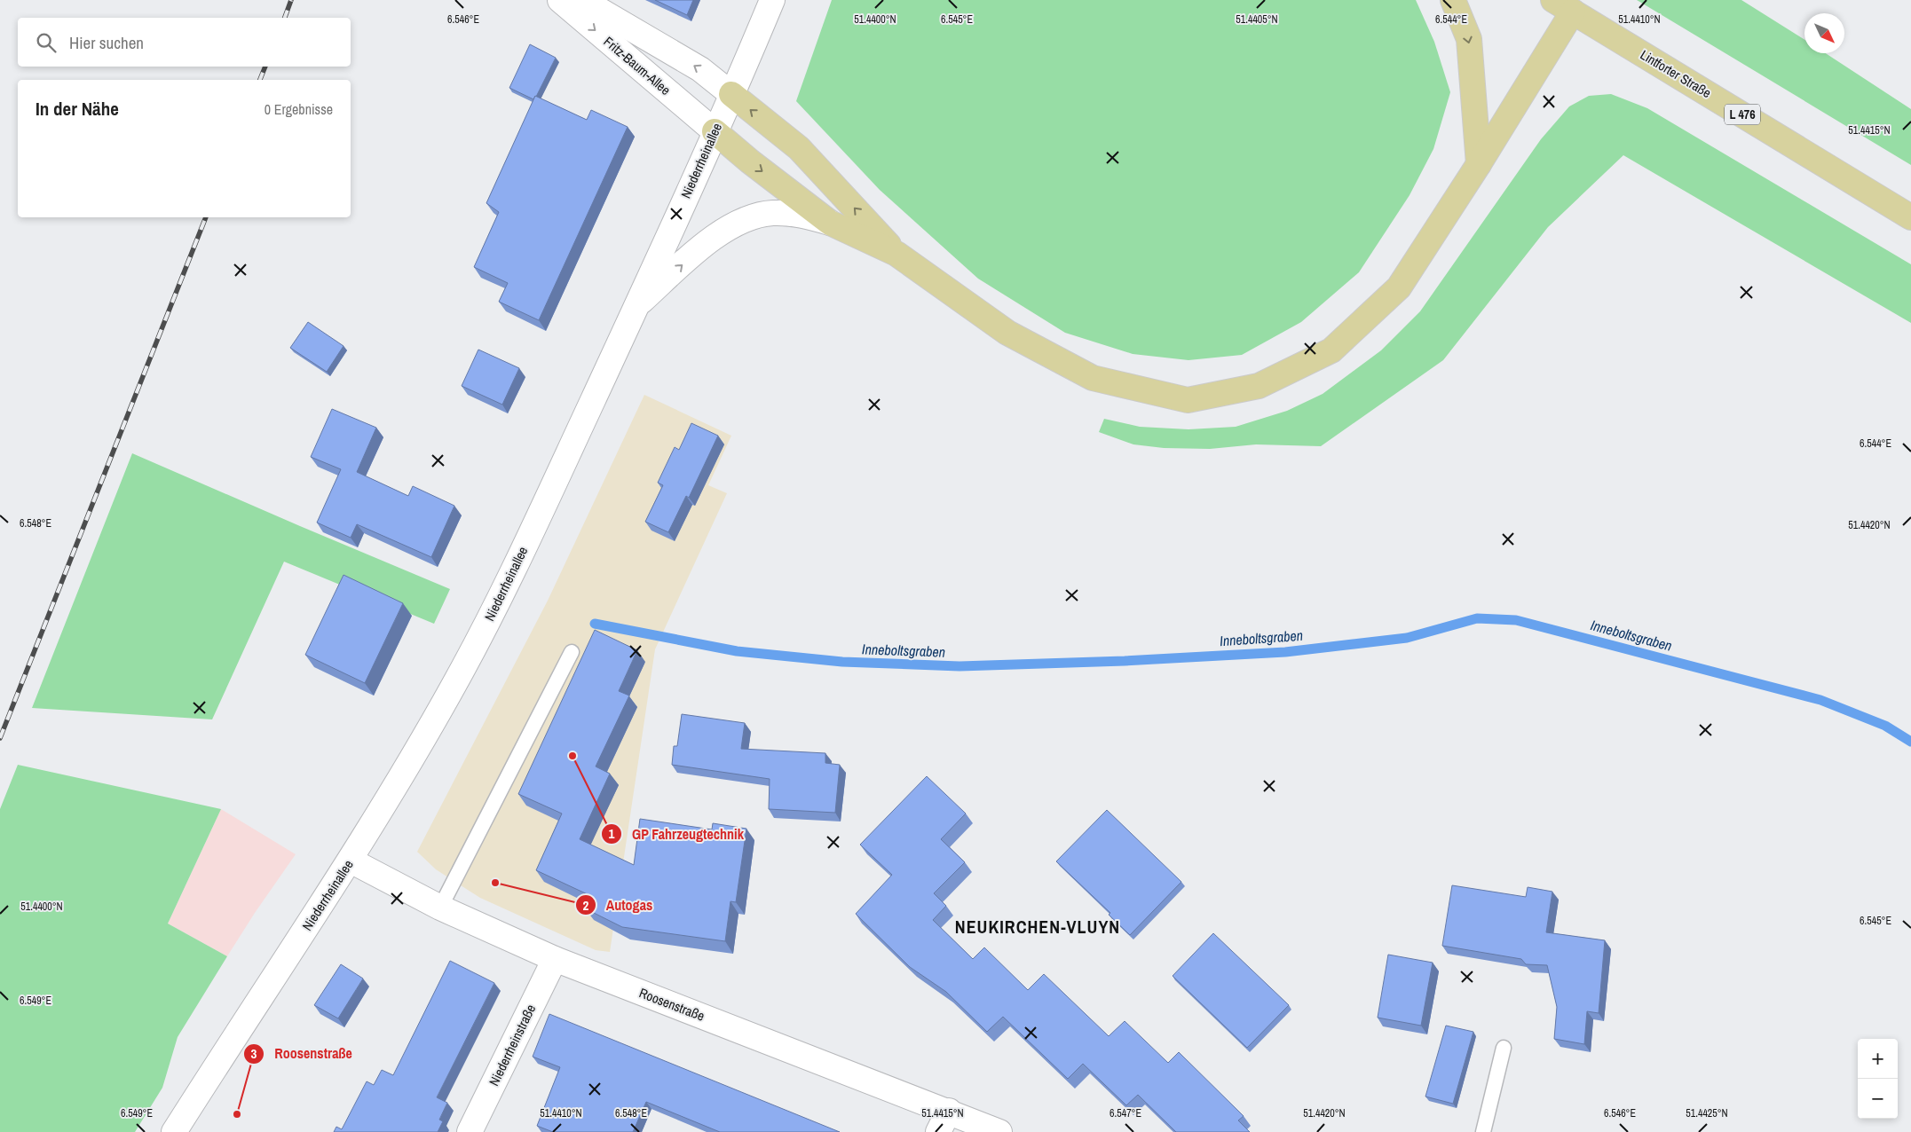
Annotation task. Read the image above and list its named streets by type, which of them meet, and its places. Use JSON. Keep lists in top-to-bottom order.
{
  "streets": {
    "main road": [
      "Fritz-Baum-Allee",
      "Lintforter Straße",
      "L 476",
      "Niederrheinallee",
      "Roosenstraße",
      "Niederrheinstraße"
    ]
  },
  "crossings": [
    ["Fritz-Baum-Allee", "Niederrheinallee"],
    ["Niederrheinallee", "Roosenstraße"],
    ["Roosenstraße", "Niederrheinstraße"]
  ],
  "districts": ["NEUKIRCHEN-VLUYN"],
  "water": ["Inneboltsgraben"],
  "places": ["GP Fahrzeugtechnik", "Autogas", "Roosenstraße"],
  "north": "bottom right",
  "page": {
    "search": "Hier suchen",
    "heading": ["In der Nähe", "0 Ergebnisse"],
    "map_buttons": ["+", "−"]
  },
  "coordinates": [
    "6.546°E",
    "6.545°E",
    "6.544°E",
    "51.4410°N",
    "51.4400°N",
    "51.4405°N",
    "51.4415°N",
    "6.548°E",
    "51.4420°N",
    "6.549°E",
    "51.4425°N",
    "6.547°E"
  ]
}
